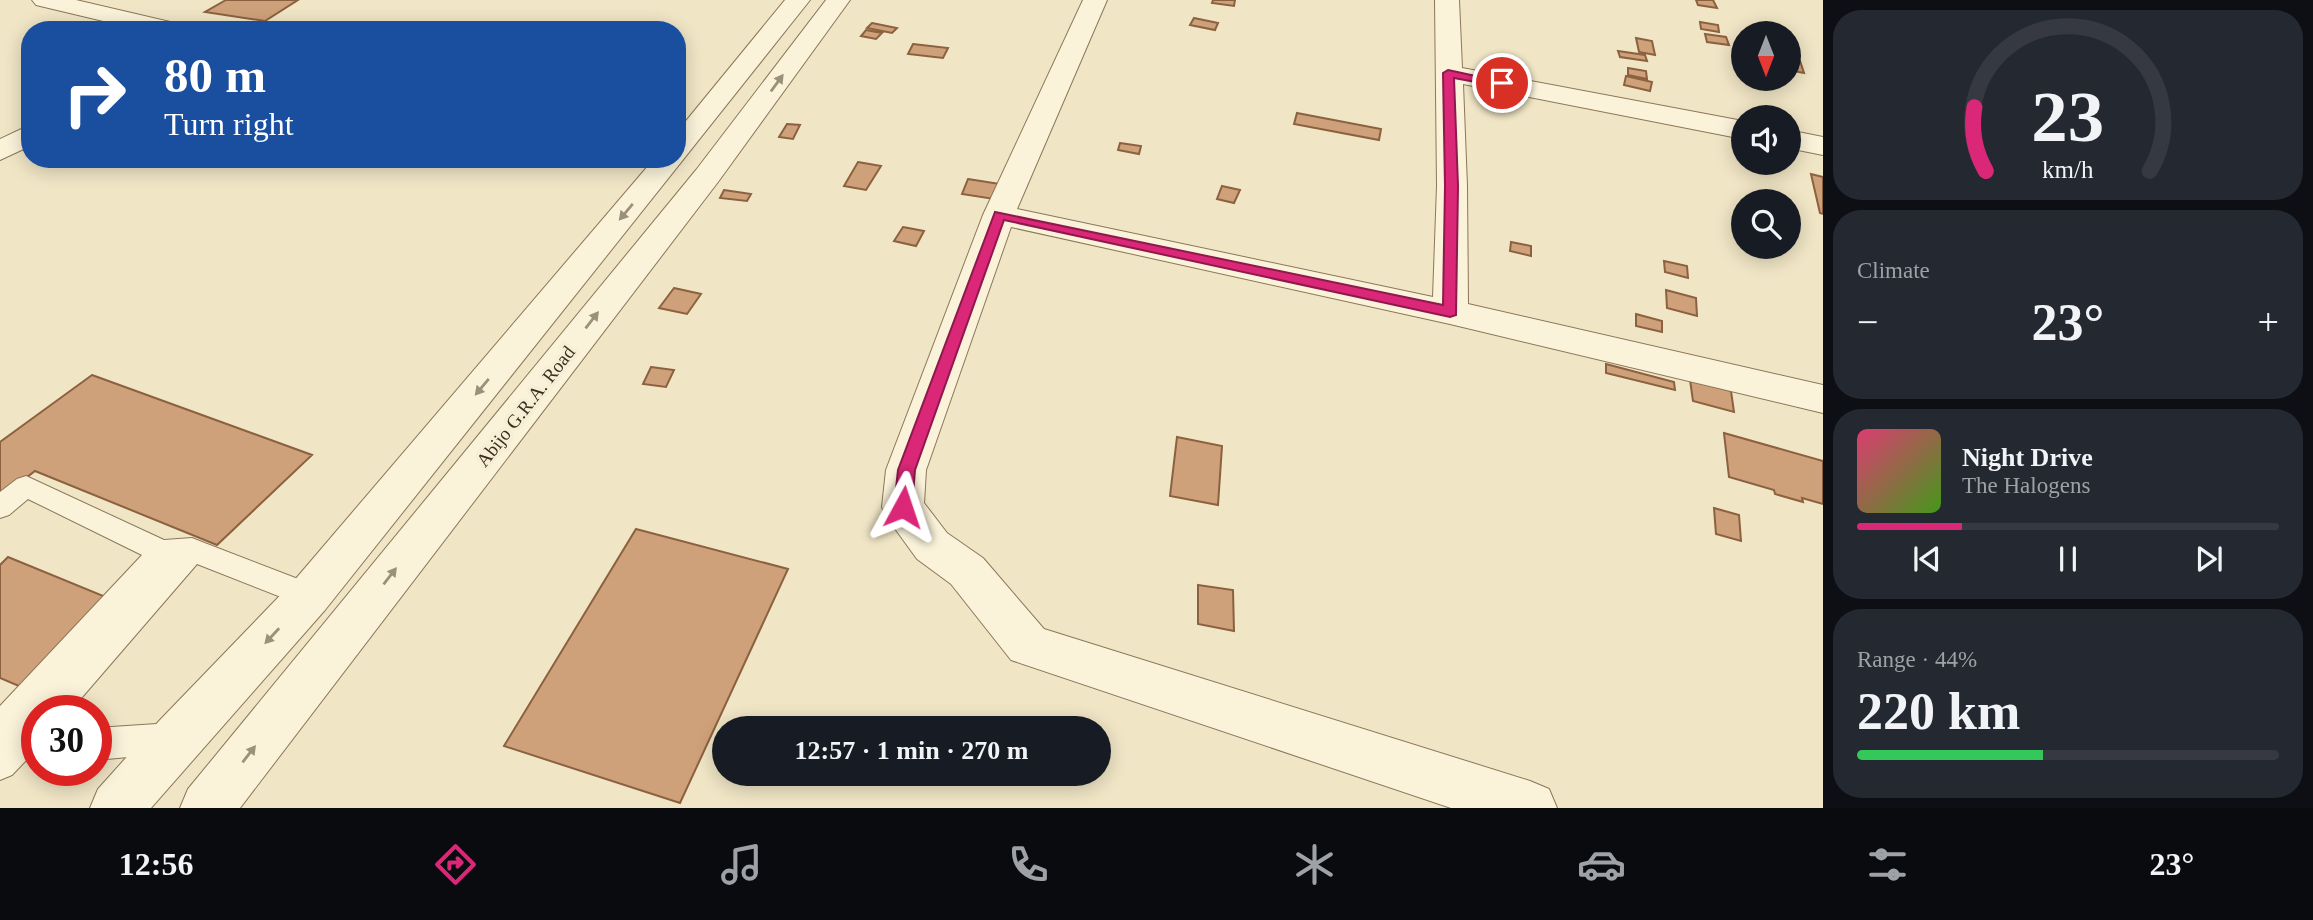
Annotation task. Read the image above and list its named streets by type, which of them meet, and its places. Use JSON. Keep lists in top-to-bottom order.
{
  "streets": {
    "street": ["Abijo G.R.A. Road"]
  },
  "north": "bottom",
  "page": {
    "turn": ["80 m", "Turn right"],
    "tile": [
      "Climate",
      ["Range · 44%", "220 km"]
    ],
    "heat": ["−", "23°", "+"],
    "song": ["Night Drive", "The Halogens"],
    "limit": "30",
    "trip": "12:57 · 1 min · 270 m",
    "tabs": ["12:56", "23°"],
    "gauge": ["23", "km/h"]
  }
}
